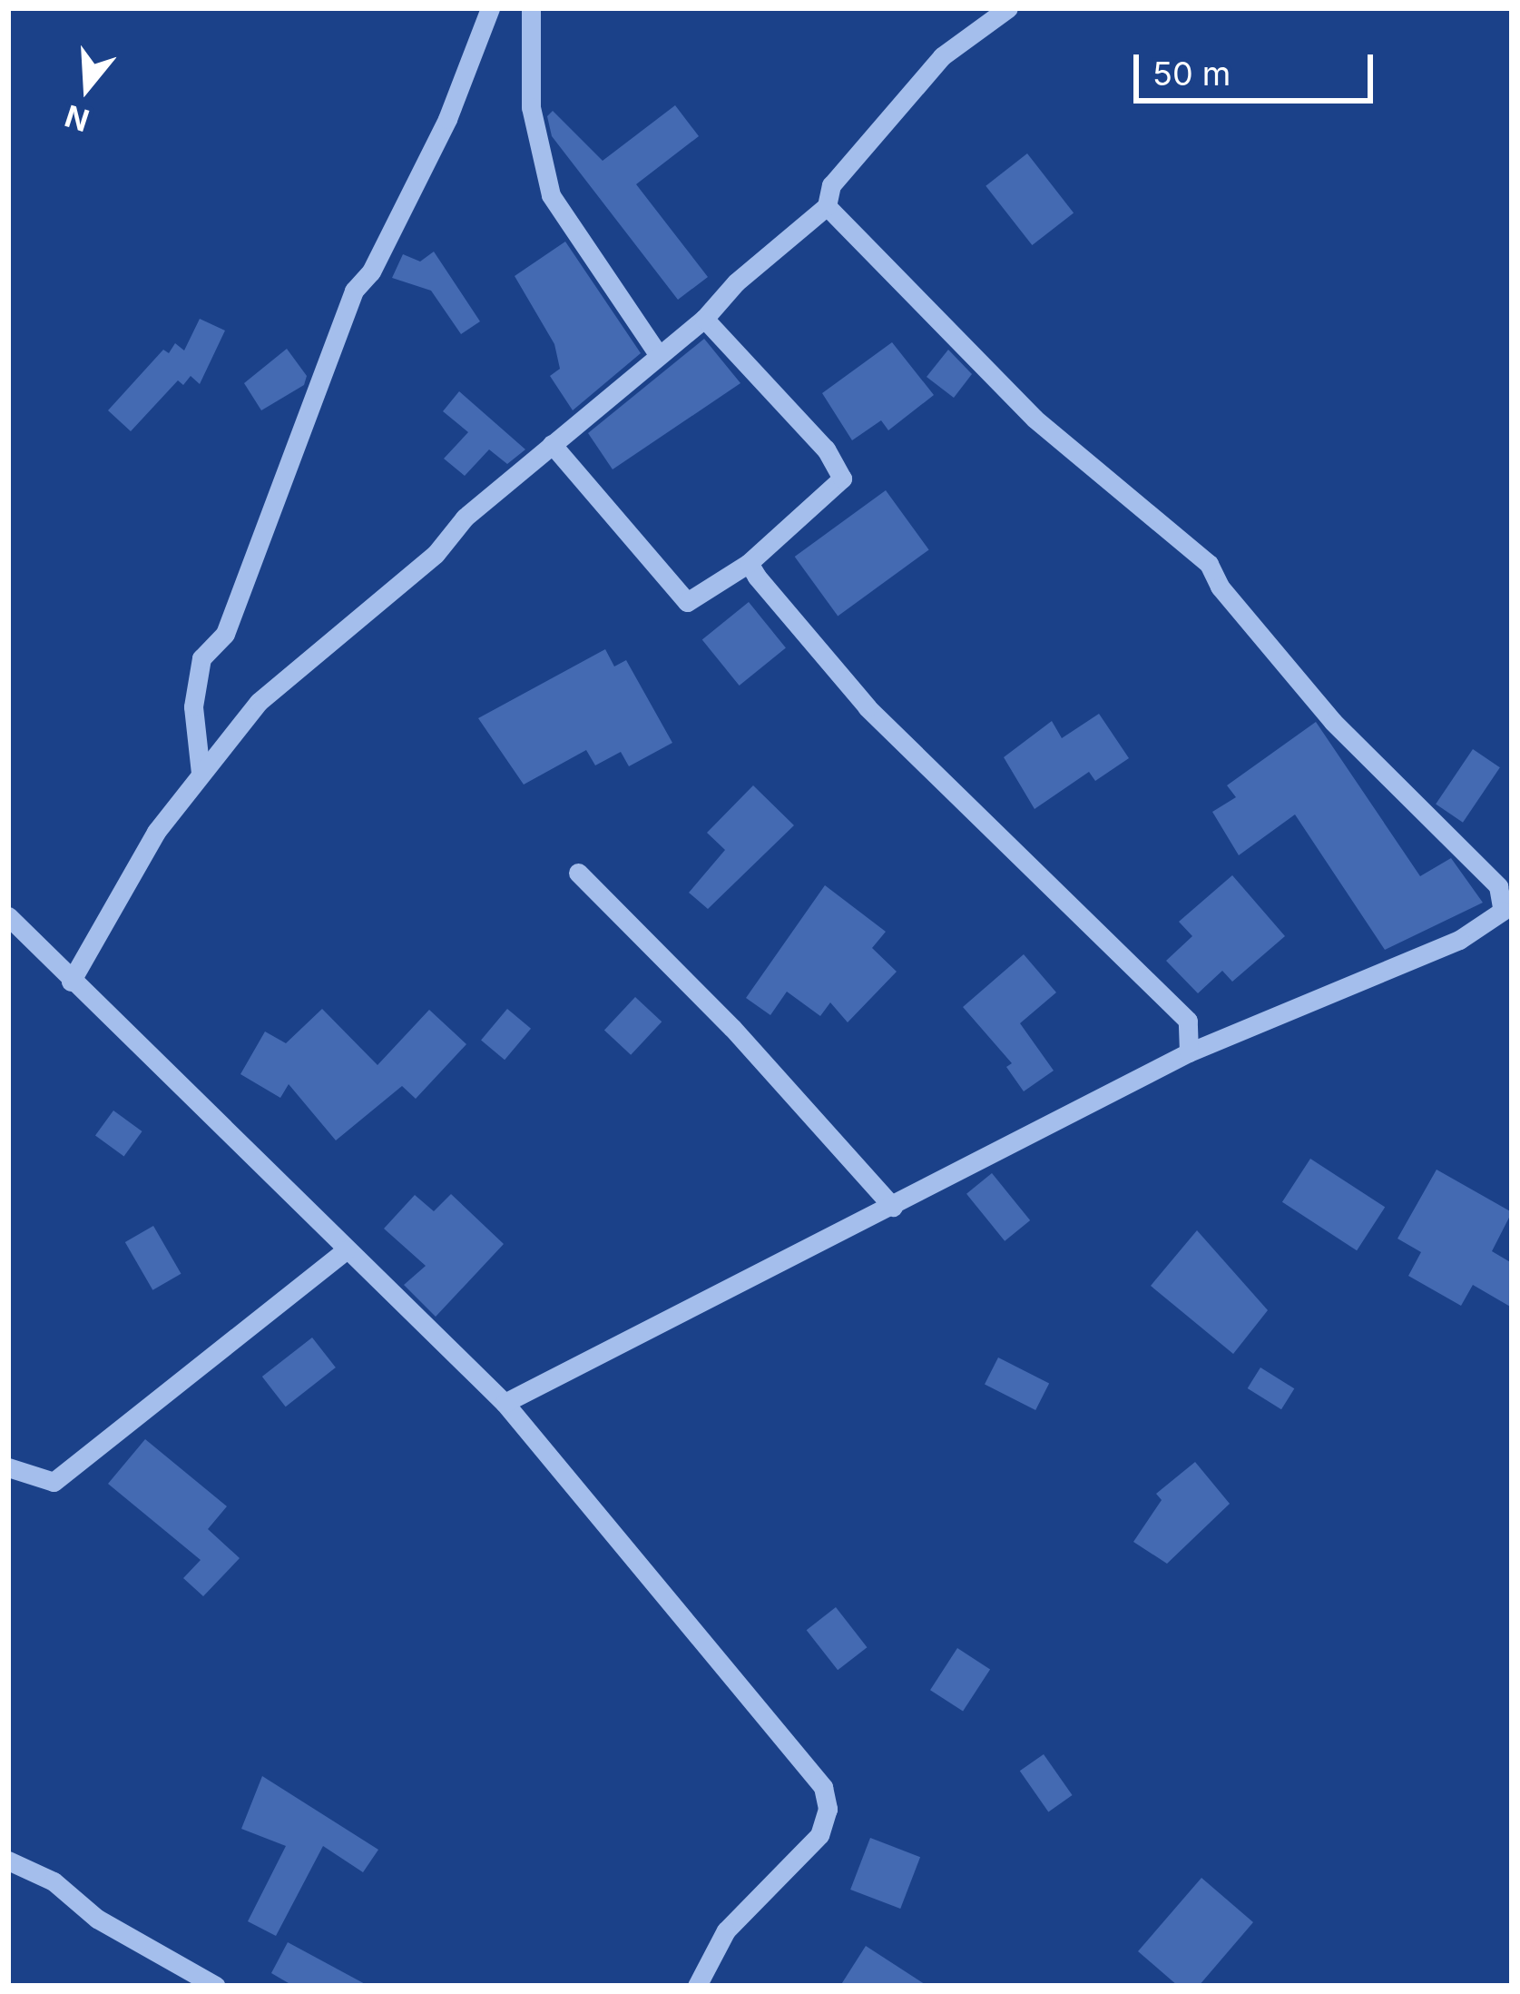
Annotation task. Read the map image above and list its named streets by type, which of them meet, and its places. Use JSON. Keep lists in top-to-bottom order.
{
  "scale_bar": "50 m",
  "north": "bottom"
}
